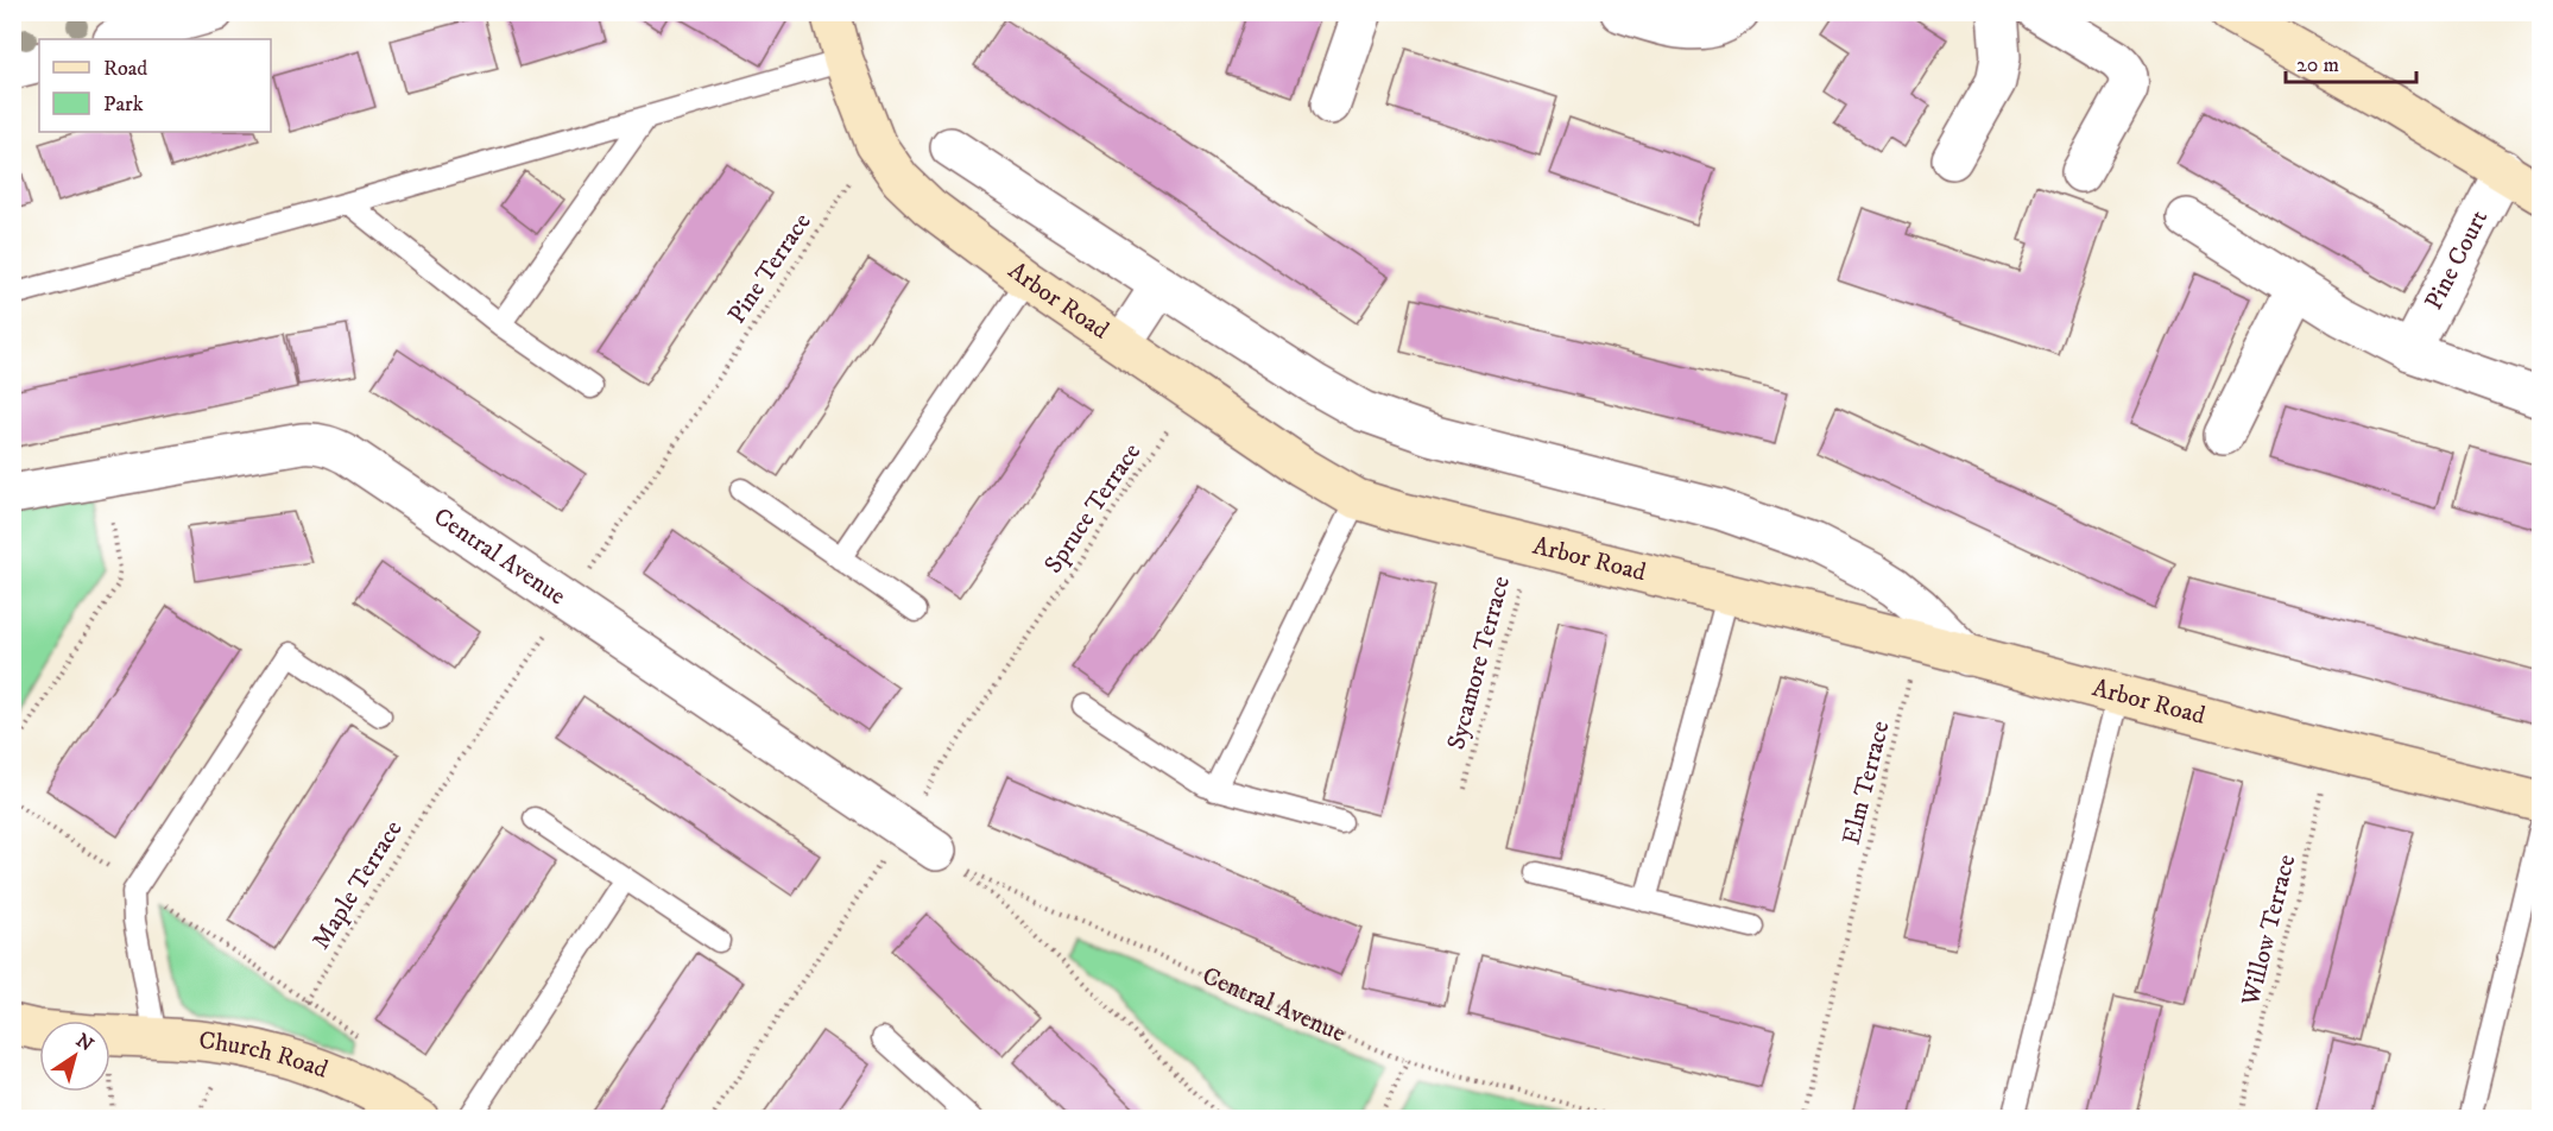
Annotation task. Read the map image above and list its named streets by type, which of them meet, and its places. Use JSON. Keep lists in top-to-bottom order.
{
  "streets": {
    "street": [
      "Pine Court",
      "Arbor Road",
      "Central Avenue",
      "Church Road"
    ],
    "path": [
      "Pine Terrace",
      "Spruce Terrace",
      "Sycamore Terrace",
      "Elm Terrace",
      "Maple Terrace",
      "Willow Terrace"
    ]
  },
  "crossings": [
    ["Pine Terrace", "Arbor Road"],
    ["Arbor Road", "Spruce Terrace"],
    ["Arbor Road", "Sycamore Terrace"],
    ["Arbor Road", "Elm Terrace"],
    ["Arbor Road", "Willow Terrace"]
  ],
  "legend": ["Road", "Park"],
  "scale_bar": "20 m",
  "north": "top right"
}
